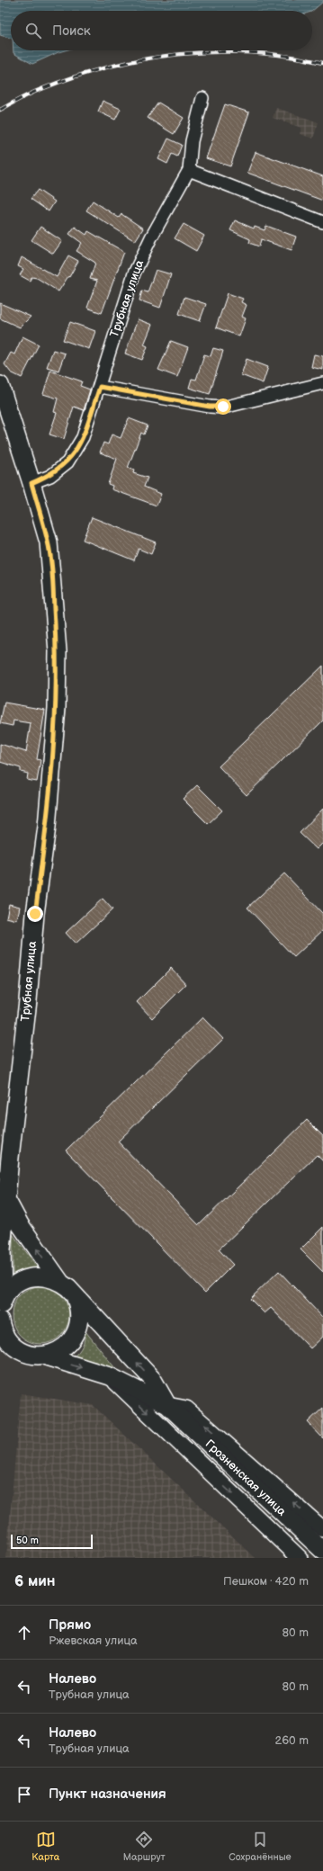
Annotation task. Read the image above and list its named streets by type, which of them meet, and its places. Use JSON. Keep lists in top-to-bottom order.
{
  "streets": {
    "main road": ["Трубная улица", "Грозненская улица"]
  },
  "scale_bar": "50 m",
  "page": {
    "search": "Поиск",
    "scale": "50 m",
    "heading": ["6 мин", "Пешком · 420 m"],
    "list": [
      ["Прямо", "Ржевская улица", "80 m"],
      ["Налево", "Трубная улица", "80 m"],
      ["Налево", "Трубная улица", "260 m"],
      "Пункт назначения"
    ],
    "nav": ["Карта", "Маршрут", "Сохранённые"]
  }
}
